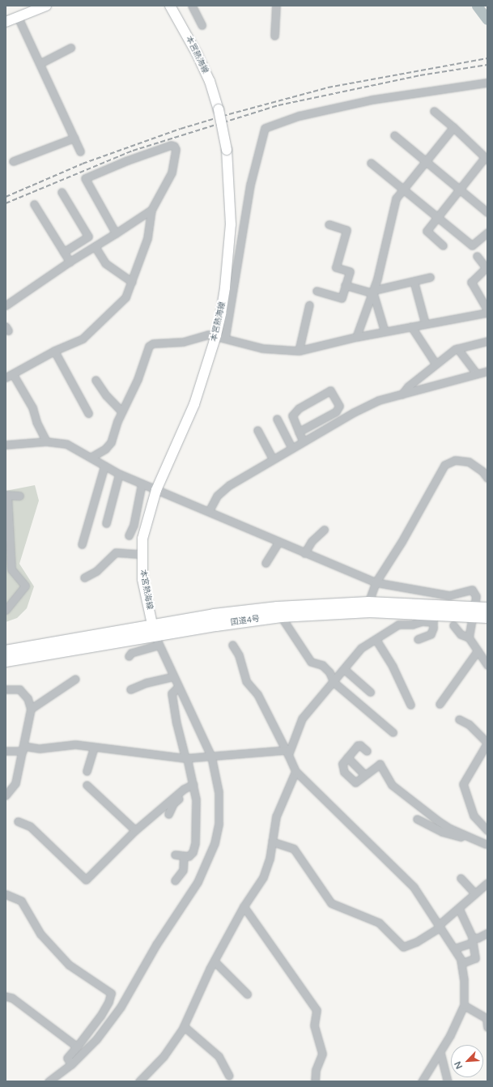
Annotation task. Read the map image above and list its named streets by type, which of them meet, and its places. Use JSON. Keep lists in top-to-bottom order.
{
  "streets": {
    "highway": ["国道4号"],
    "main road": ["本宮熱海線"]
  },
  "crossings": [
    ["本宮熱海線", "国道4号"]
  ],
  "north": "bottom left"
}
